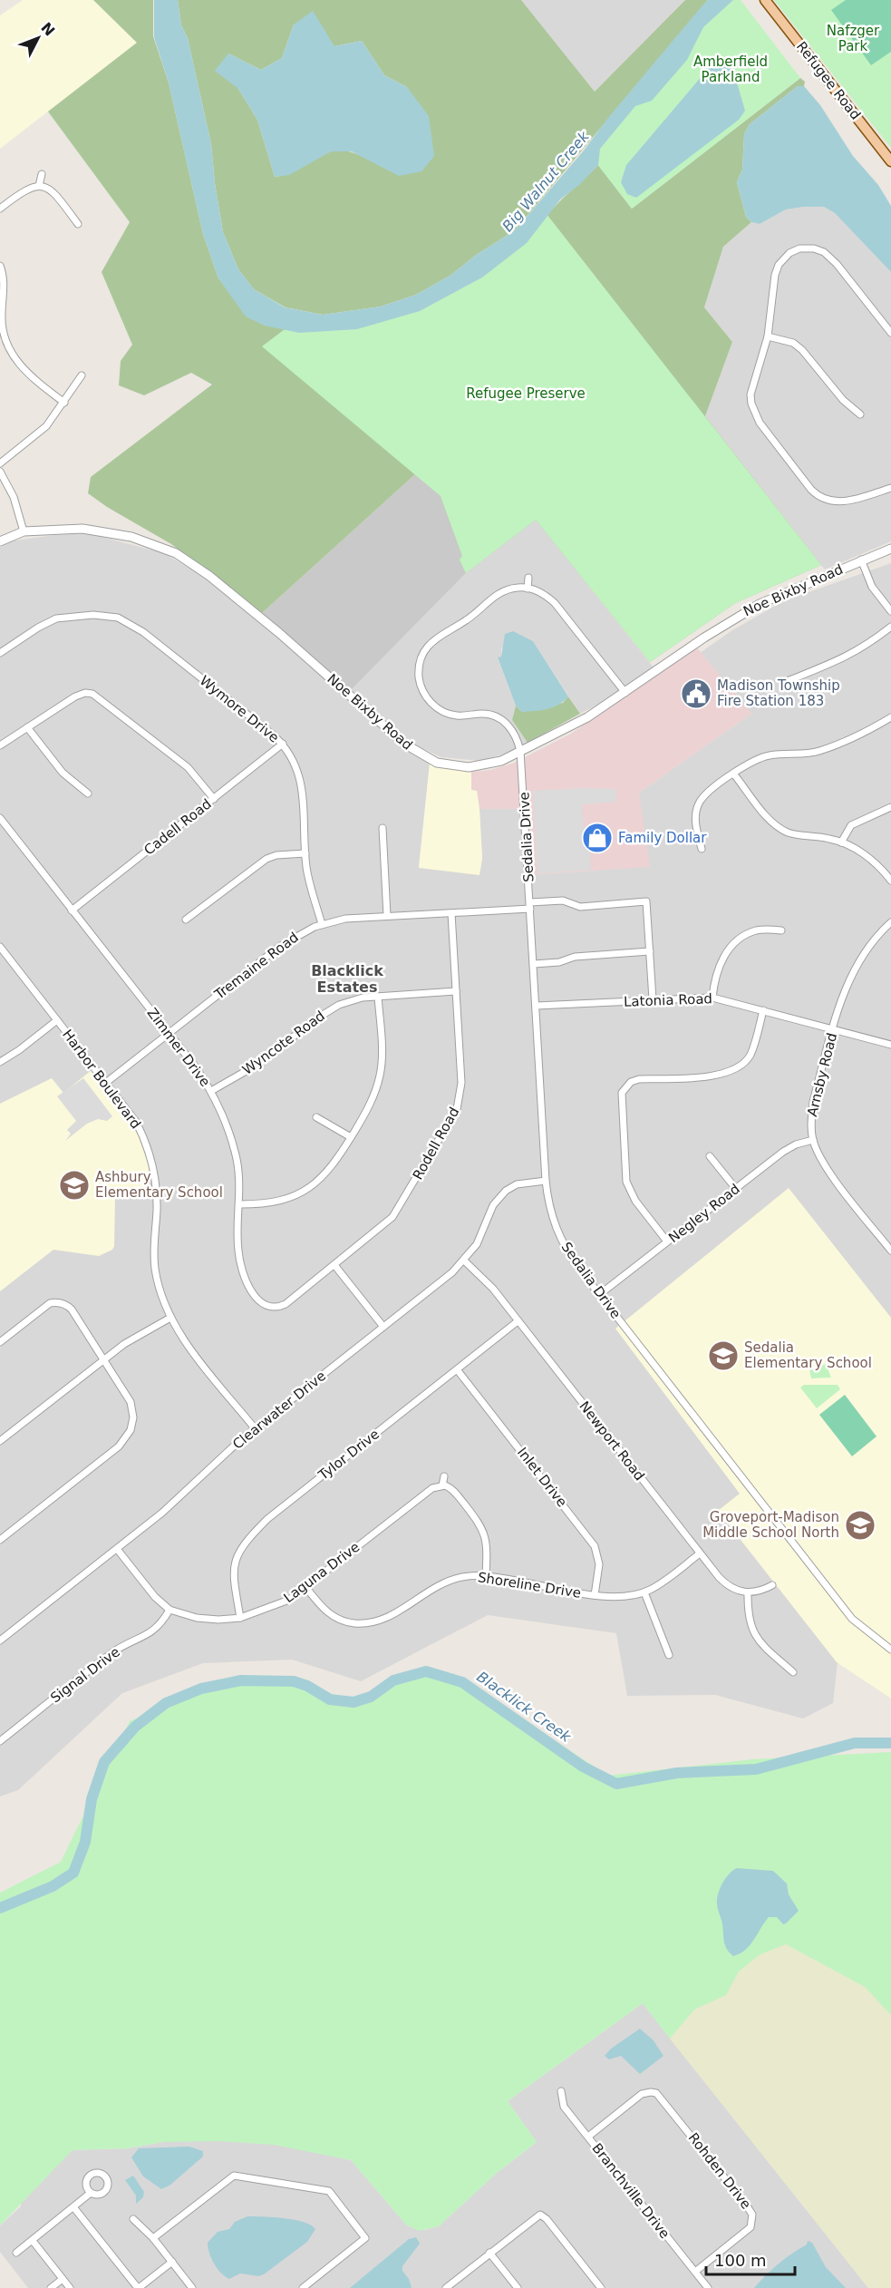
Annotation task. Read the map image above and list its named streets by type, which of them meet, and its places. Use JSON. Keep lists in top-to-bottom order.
{
  "streets": {
    "main road": ["Refugee Road"],
    "street": [
      "Noe Bixby Road",
      "Wymore Drive",
      "Cadell Road",
      "Sedalia Drive",
      "Tremaine Road",
      "Latonia Road",
      "Wyncote Road",
      "Zimmer Drive",
      "Arnsby Road",
      "Harbor Boulevard",
      "Rodell Road",
      "Negley Road",
      "Clearwater Drive",
      "Newport Road",
      "Tylor Drive",
      "Inlet Drive",
      "Laguna Drive",
      "Shoreline Drive",
      "Signal Drive",
      "Rohden Drive",
      "Branchville Drive"
    ]
  },
  "crossings": [
    ["Noe Bixby Road", "Sedalia Drive"],
    ["Wymore Drive", "Cadell Road"],
    ["Wymore Drive", "Tremaine Road"],
    ["Cadell Road", "Zimmer Drive"],
    ["Sedalia Drive", "Tremaine Road"],
    ["Sedalia Drive", "Latonia Road"],
    ["Sedalia Drive", "Negley Road"],
    ["Sedalia Drive", "Clearwater Drive"],
    ["Tremaine Road", "Zimmer Drive"],
    ["Tremaine Road", "Harbor Boulevard"],
    ["Tremaine Road", "Rodell Road"],
    ["Latonia Road", "Arnsby Road"],
    ["Wyncote Road", "Zimmer Drive"],
    ["Wyncote Road", "Rodell Road"],
    ["Zimmer Drive", "Rodell Road"],
    ["Arnsby Road", "Negley Road"],
    ["Harbor Boulevard", "Clearwater Drive"],
    ["Clearwater Drive", "Newport Road"],
    ["Clearwater Drive", "Laguna Drive"],
    ["Newport Road", "Tylor Drive"],
    ["Newport Road", "Shoreline Drive"],
    ["Tylor Drive", "Inlet Drive"],
    ["Tylor Drive", "Laguna Drive"],
    ["Inlet Drive", "Shoreline Drive"],
    ["Laguna Drive", "Shoreline Drive"],
    ["Laguna Drive", "Signal Drive"],
    ["Rohden Drive", "Branchville Drive"]
  ],
  "districts": ["Blacklick Estates"],
  "water": ["Big Walnut Creek", "Blacklick Creek"],
  "parks": ["Nafzger Park", "Amberfield Parkland", "Refugee Preserve"],
  "places": {
    "public building": ["Madison Township Fire Station 183"],
    "shop": ["Family Dollar"],
    "school or university": ["Ashbury Elementary School", "Sedalia Elementary School", "Groveport-Madison Middle School North"]
  },
  "scale_bar": "100 m",
  "north": "top right"
}
